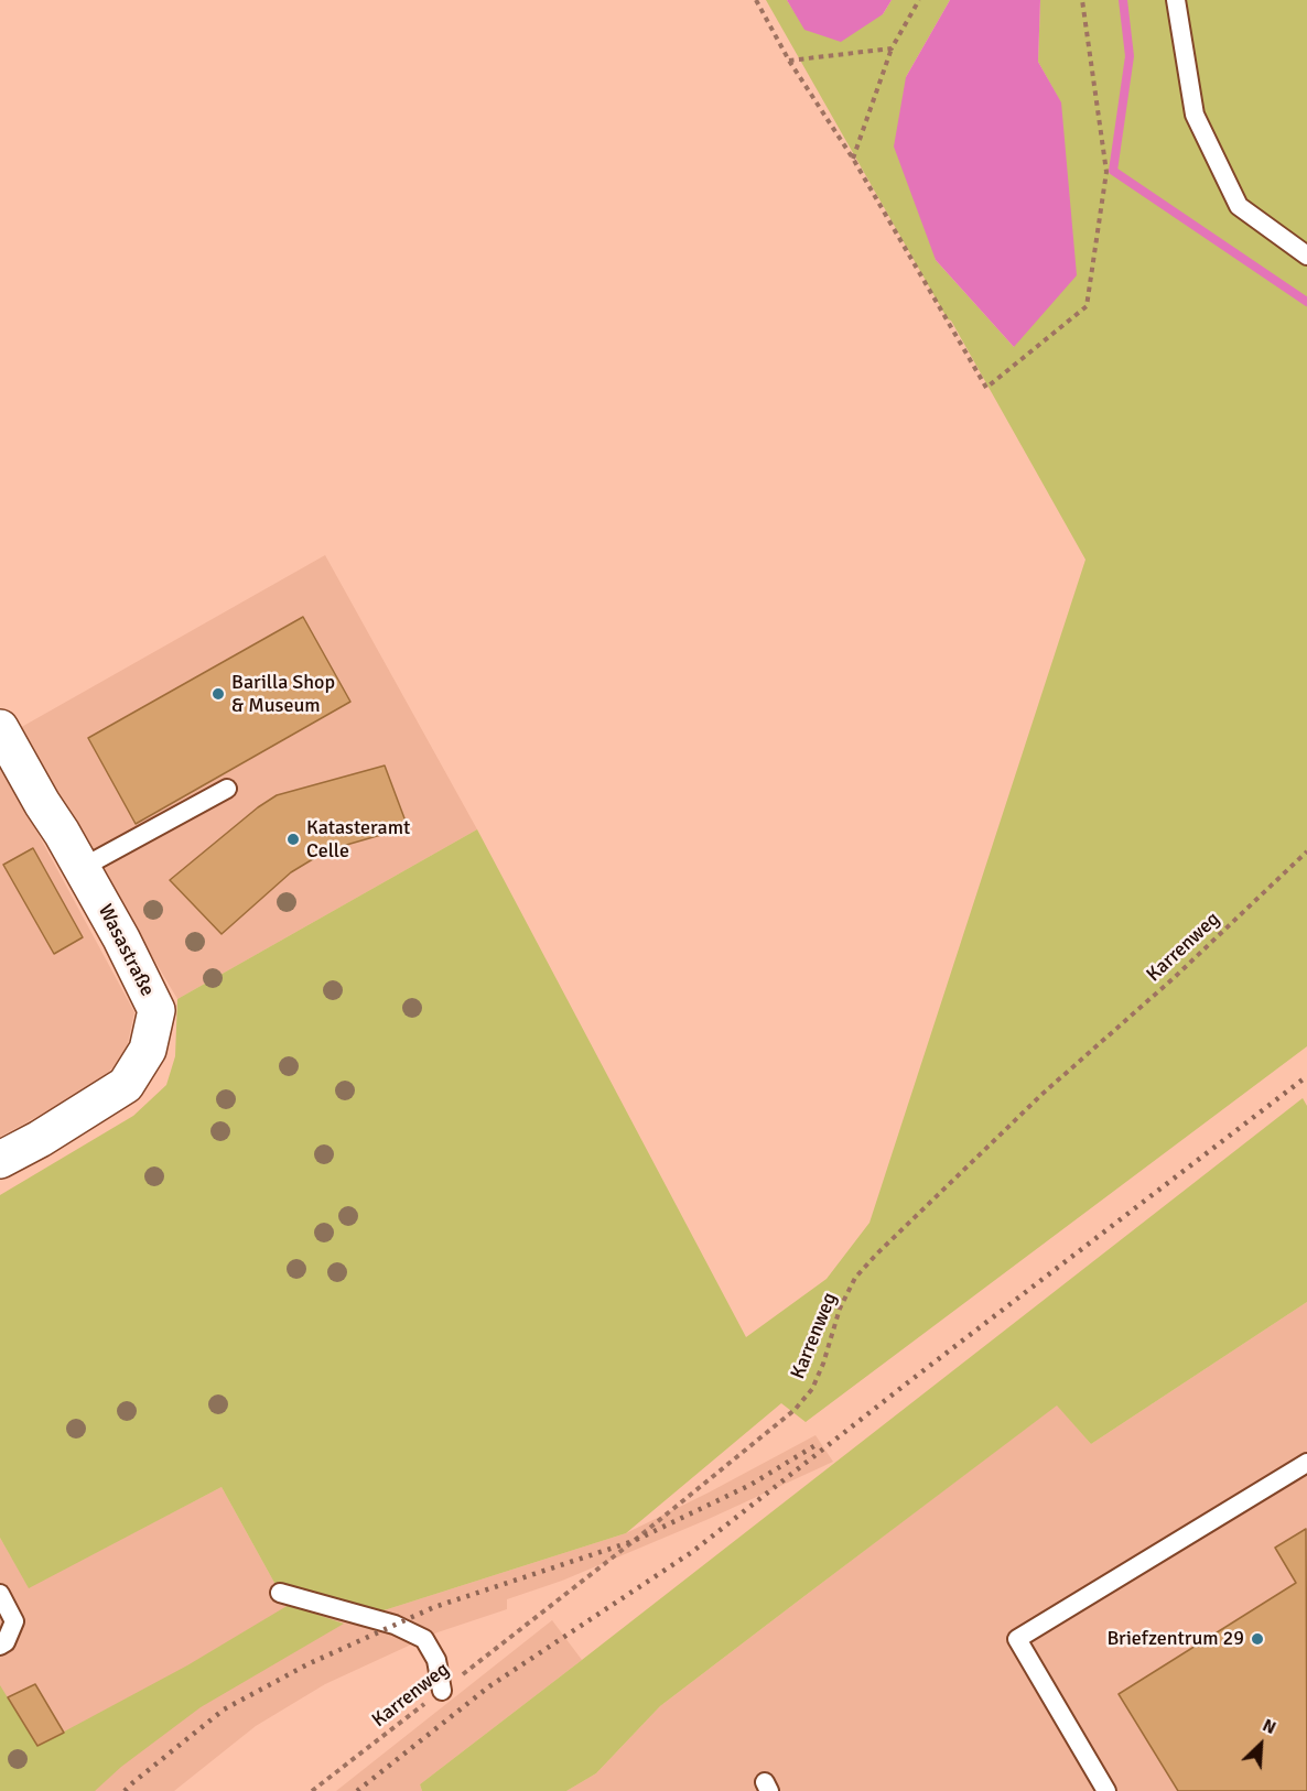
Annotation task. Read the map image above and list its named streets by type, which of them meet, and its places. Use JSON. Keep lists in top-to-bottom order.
{
  "streets": {
    "street": ["Wasastraße"],
    "path": ["Karrenweg"]
  },
  "places": ["Barilla Shop & Museum", "Katasteramt Celle", "Briefzentrum 29"],
  "north": "top right"
}
